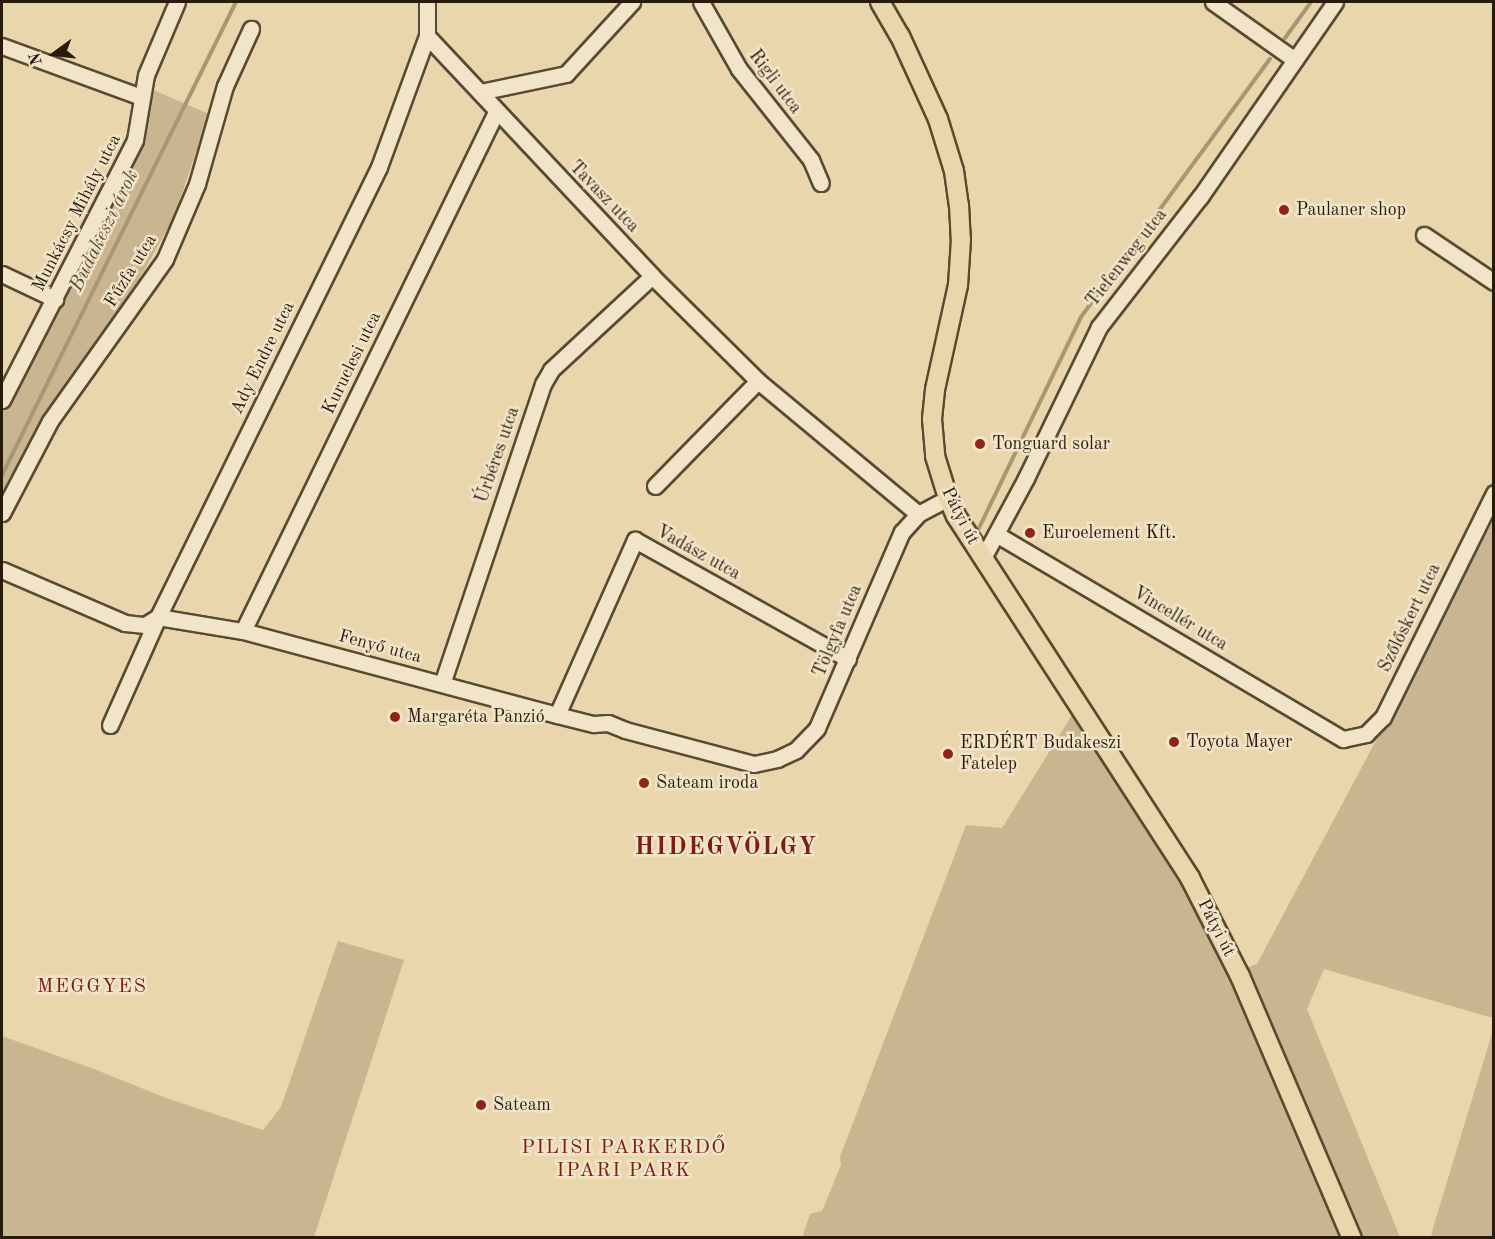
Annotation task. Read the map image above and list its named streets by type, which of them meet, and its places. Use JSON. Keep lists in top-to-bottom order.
{
  "streets": {
    "main road": ["Pátyi út"],
    "street": [
      "Rigli utca",
      "Tavasz utca",
      "Munkácsy Mihály utca",
      "Tiefenweg utca",
      "Fűzfa utca",
      "Ady Endre utca",
      "Kuruclesi utca",
      "Úrbéres utca",
      "Vadász utca",
      "Szőlőskert utca",
      "Vincellér utca",
      "Tölgyfa utca",
      "Fenyő utca"
    ]
  },
  "crossings": [
    ["Tavasz utca", "Ady Endre utca"],
    ["Tavasz utca", "Kuruclesi utca"],
    ["Tavasz utca", "Úrbéres utca"],
    ["Tavasz utca", "Tölgyfa utca"],
    ["Tiefenweg utca", "Pátyi út"],
    ["Tiefenweg utca", "Vincellér utca"],
    ["Ady Endre utca", "Fenyő utca"],
    ["Kuruclesi utca", "Fenyő utca"],
    ["Úrbéres utca", "Fenyő utca"],
    ["Pátyi út", "Tölgyfa utca"],
    ["Vadász utca", "Tölgyfa utca"],
    ["Vadász utca", "Fenyő utca"],
    ["Szőlőskert utca", "Vincellér utca"],
    ["Tölgyfa utca", "Fenyő utca"]
  ],
  "districts": ["HIDEGVÖLGY", "MEGGYES", "PILISI PARKERDŐ IPARI PARK"],
  "water": ["Budakeszi árok"],
  "places": [
    "Paulaner shop",
    "Tonguard solar",
    "Euroelement Kft.",
    "Margaréta Panzió",
    "Toyota Mayer",
    "ERDÉRT Budakeszi Fatelep",
    "Sateam iroda",
    "Sateam"
  ],
  "north": "left"
}
